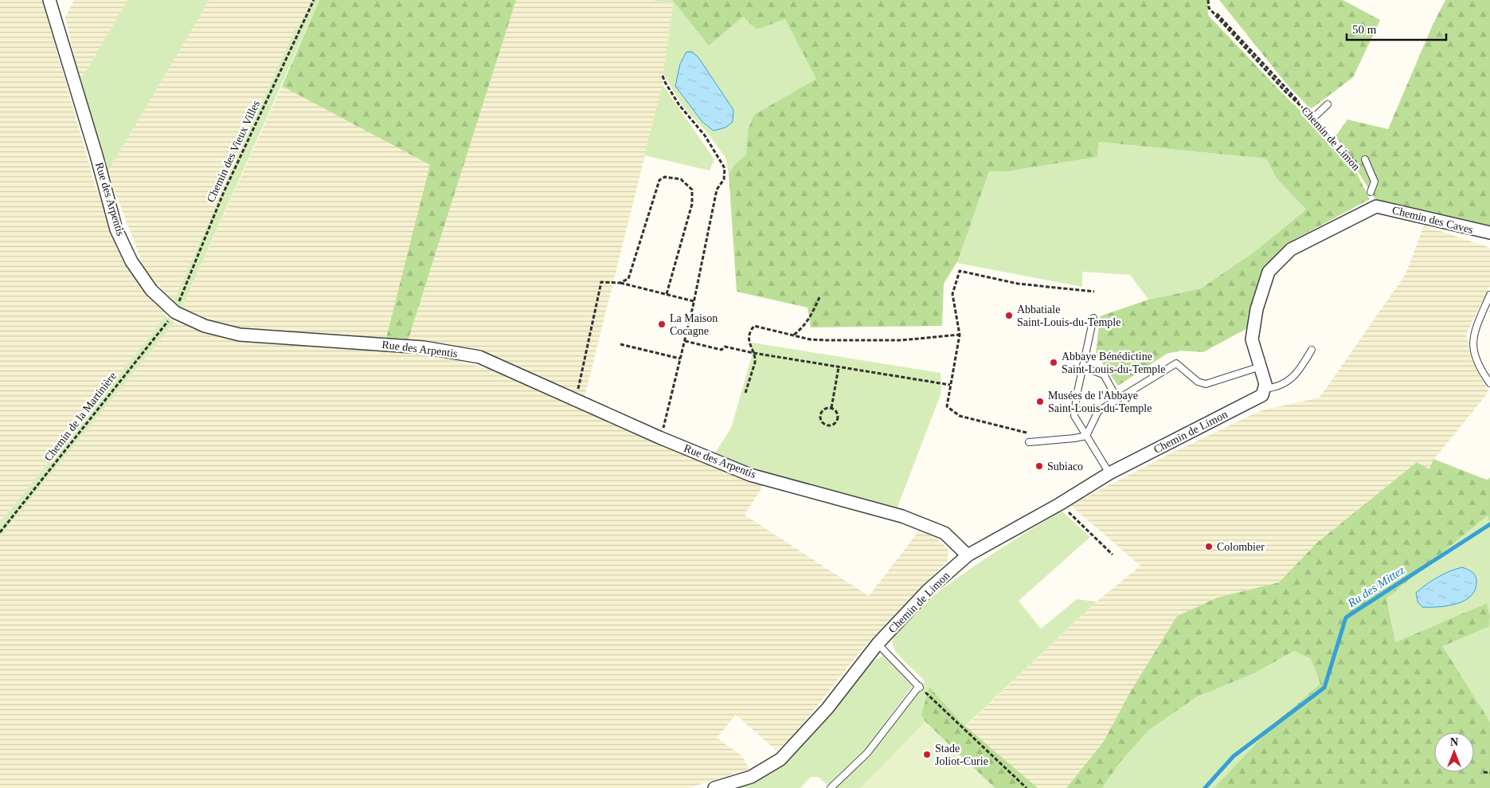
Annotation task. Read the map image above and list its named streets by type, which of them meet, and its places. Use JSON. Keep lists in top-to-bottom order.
{
  "streets": {
    "street": ["Chemin de Limon", "Rue des Arpentis", "Chemin des Caves"],
    "path": ["Chemin des Vieux Villes", "Chemin de la Martinière"]
  },
  "crossings": [
    ["Chemin de Limon", "Rue des Arpentis"],
    ["Chemin des Vieux Villes", "Rue des Arpentis"],
    ["Chemin des Vieux Villes", "Chemin de la Martinière"],
    ["Rue des Arpentis", "Chemin de la Martinière"]
  ],
  "water": ["Ru des Mittez"],
  "places": [
    "Abbatiale Saint-Louis-du-Temple",
    "La Maison Cocagne",
    "Abbaye Bénédictine Saint-Louis-du-Temple",
    "Musées de l'Abbaye Saint-Louis-du-Temple",
    "Subiaco",
    "Colombier",
    "Stade Joliot-Curie"
  ],
  "scale_bar": "50 m",
  "north": "top"
}
